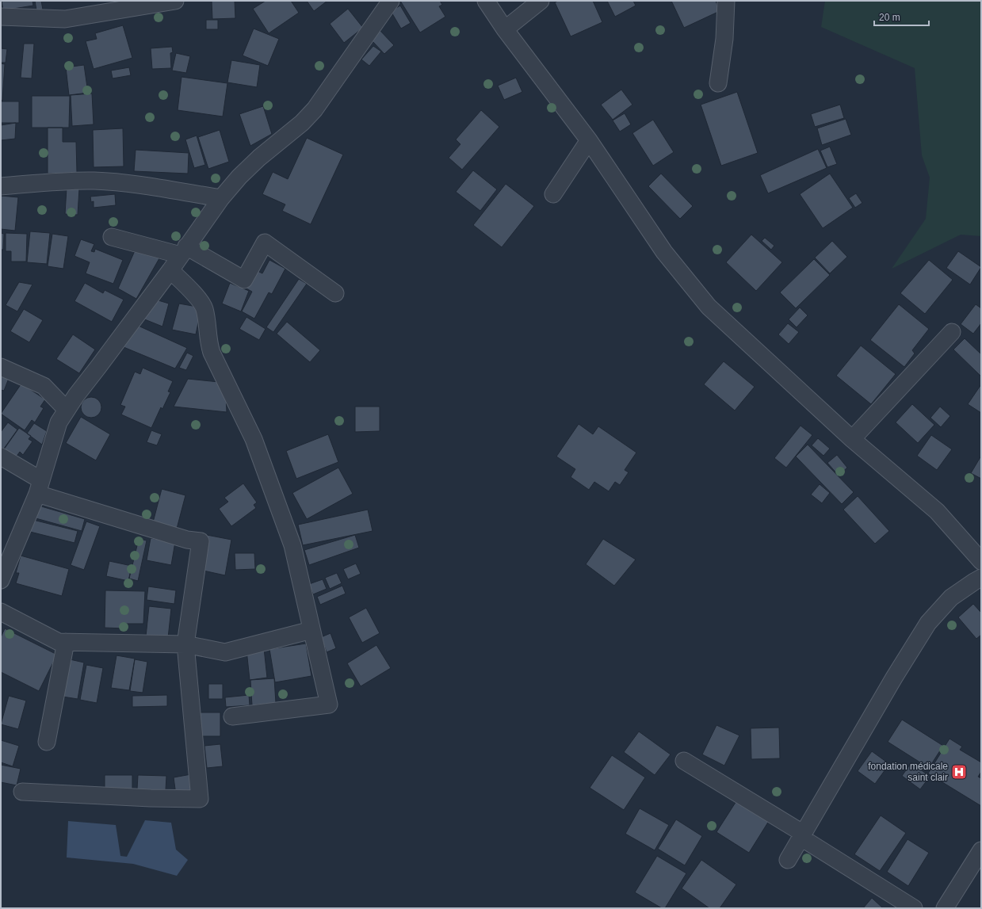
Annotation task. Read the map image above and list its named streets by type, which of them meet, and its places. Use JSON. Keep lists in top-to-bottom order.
{
  "places": {
    "hospital": ["fondation médicale saint clair"]
  },
  "scale_bar": "20 m"
}
